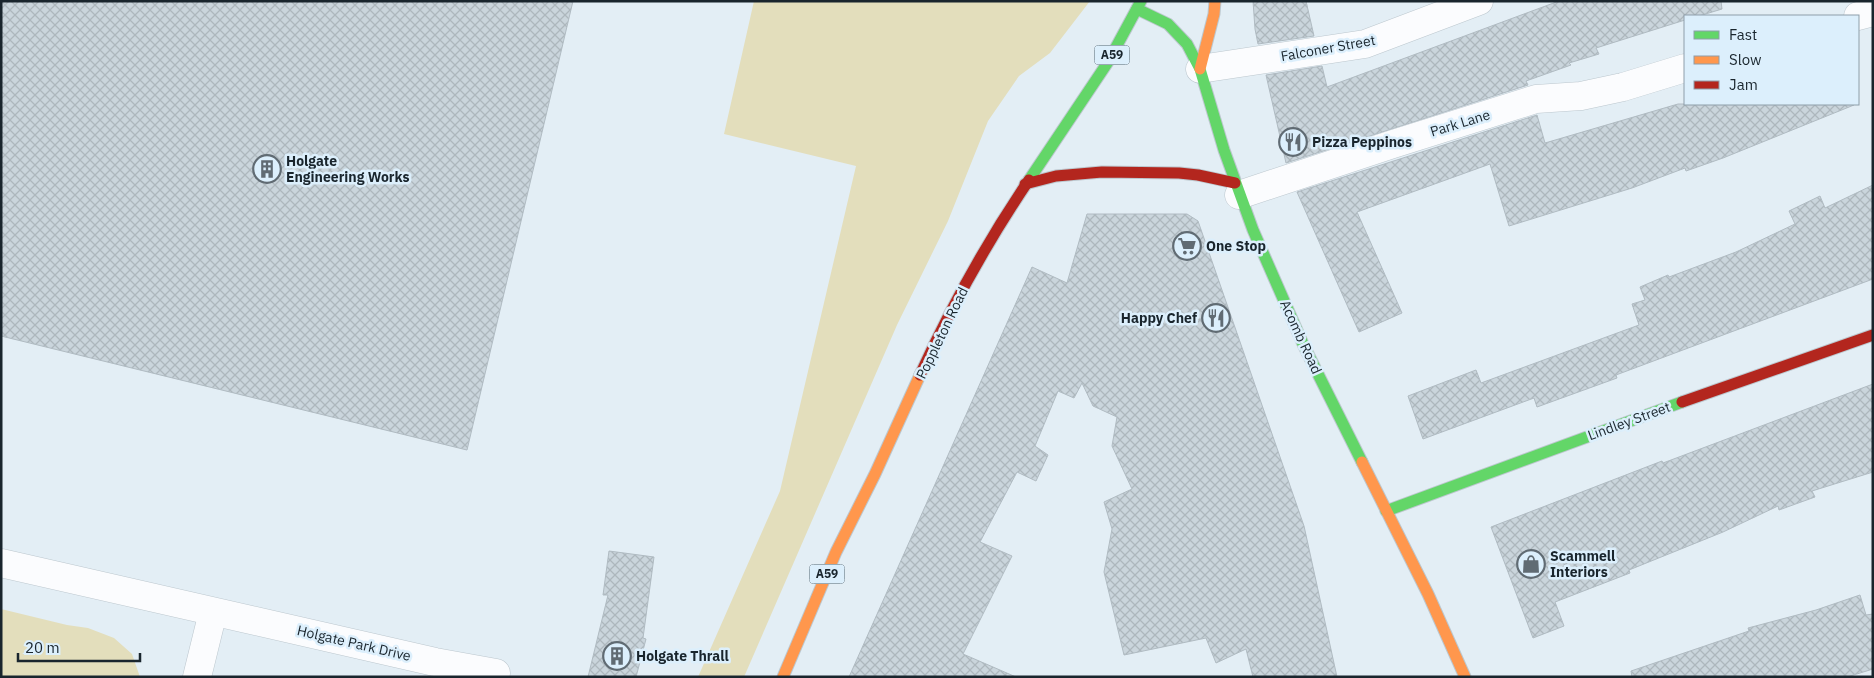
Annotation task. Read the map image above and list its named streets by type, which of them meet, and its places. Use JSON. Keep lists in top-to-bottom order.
{
  "streets": {
    "main road": [
      "A59",
      "Poppleton Road",
      "Acomb Road",
      "Lindley Street"
    ],
    "street": ["Falconer Street", "Park Lane", "Holgate Park Drive"]
  },
  "crossings": [
    ["Falconer Street", "Acomb Road"],
    ["Park Lane", "Acomb Road"],
    ["Poppleton Road", "Acomb Road"],
    ["Acomb Road", "Lindley Street"]
  ],
  "places": {
    "restaurant": ["Pizza Peppinos", "Happy Chef"],
    "building": ["Holgate Engineering Works", "Holgate Thrall"],
    "supermarket": ["One Stop"],
    "shop": ["Scammell Interiors"]
  },
  "legend": ["Fast", "Slow", "Jam"],
  "scale_bar": "20 m"
}
